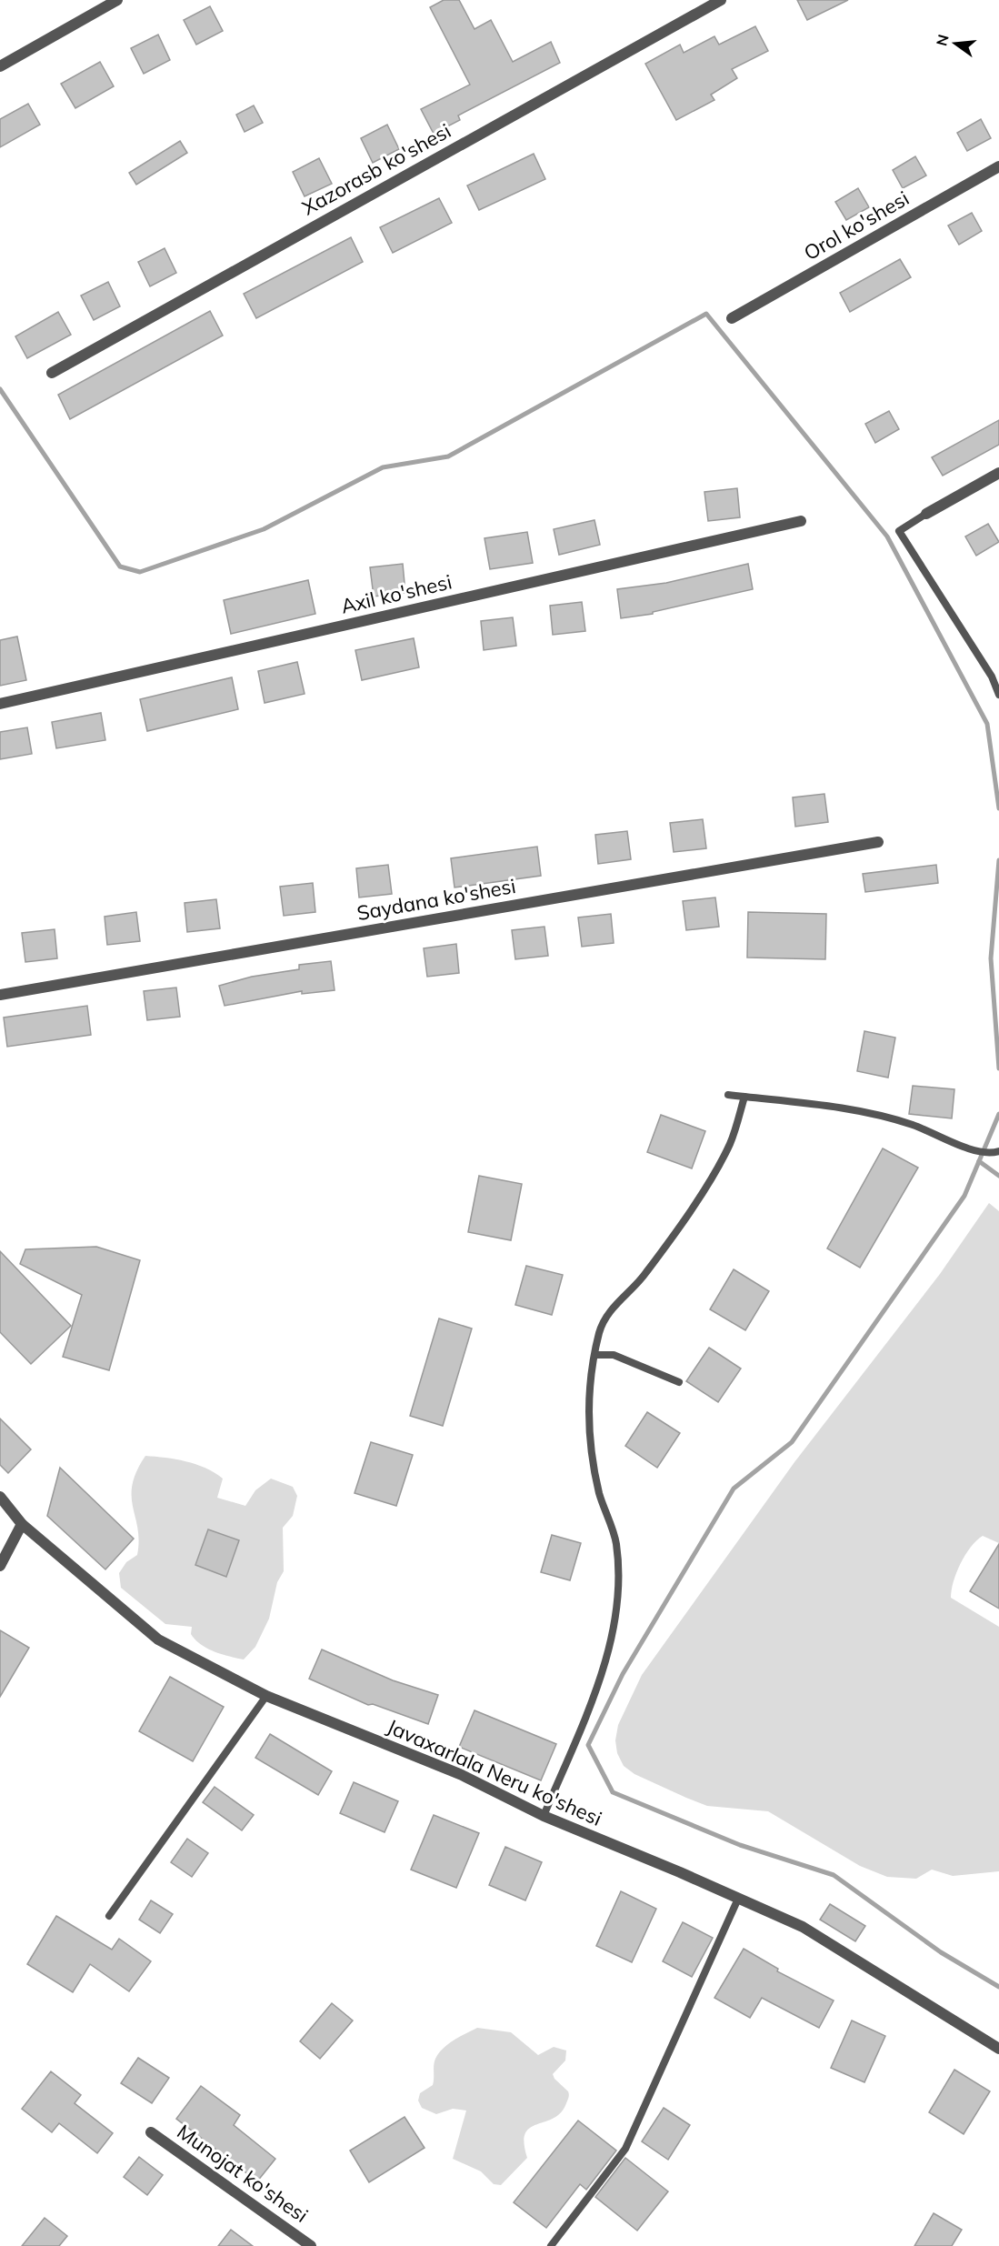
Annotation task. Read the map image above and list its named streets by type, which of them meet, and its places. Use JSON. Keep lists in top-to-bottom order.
{
  "streets": {
    "street": [
      "Xazorasb ko'shesi",
      "Orol ko'shesi",
      "Axil ko'shesi",
      "Saydana ko'shesi",
      "Javaxarlala Neru ko'shesi",
      "Munojat ko'shesi"
    ]
  },
  "north": "left"
}
